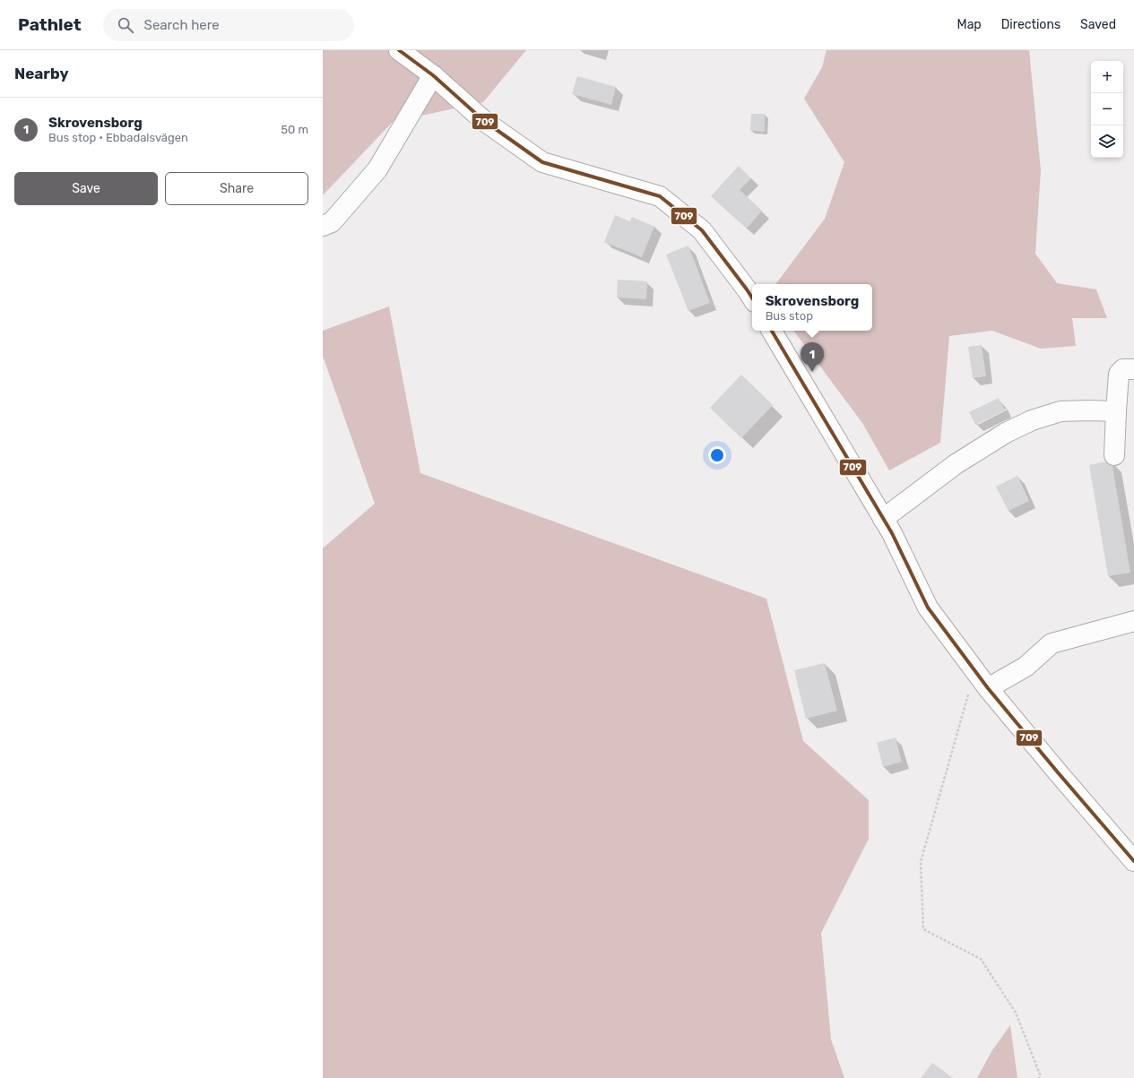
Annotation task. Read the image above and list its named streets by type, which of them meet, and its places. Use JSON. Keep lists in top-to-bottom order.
{
  "lines": ["transit line 709"],
  "page": {
    "header": "Pathlet",
    "search": "Search here",
    "nav": ["Map", "Directions", "Saved"],
    "heading": "Nearby",
    "map_buttons": ["+", "−"],
    "list": [
      {
        "mark": "1",
        "name": "Skrovensborg",
        "note": "Bus stop · Ebbadalsvägen",
        "value": "50 m"
      }
    ],
    "buttons": ["Save", "Share"],
    "popup": ["Skrovensborg", "Bus stop"],
    "pins": "1"
  }
}
